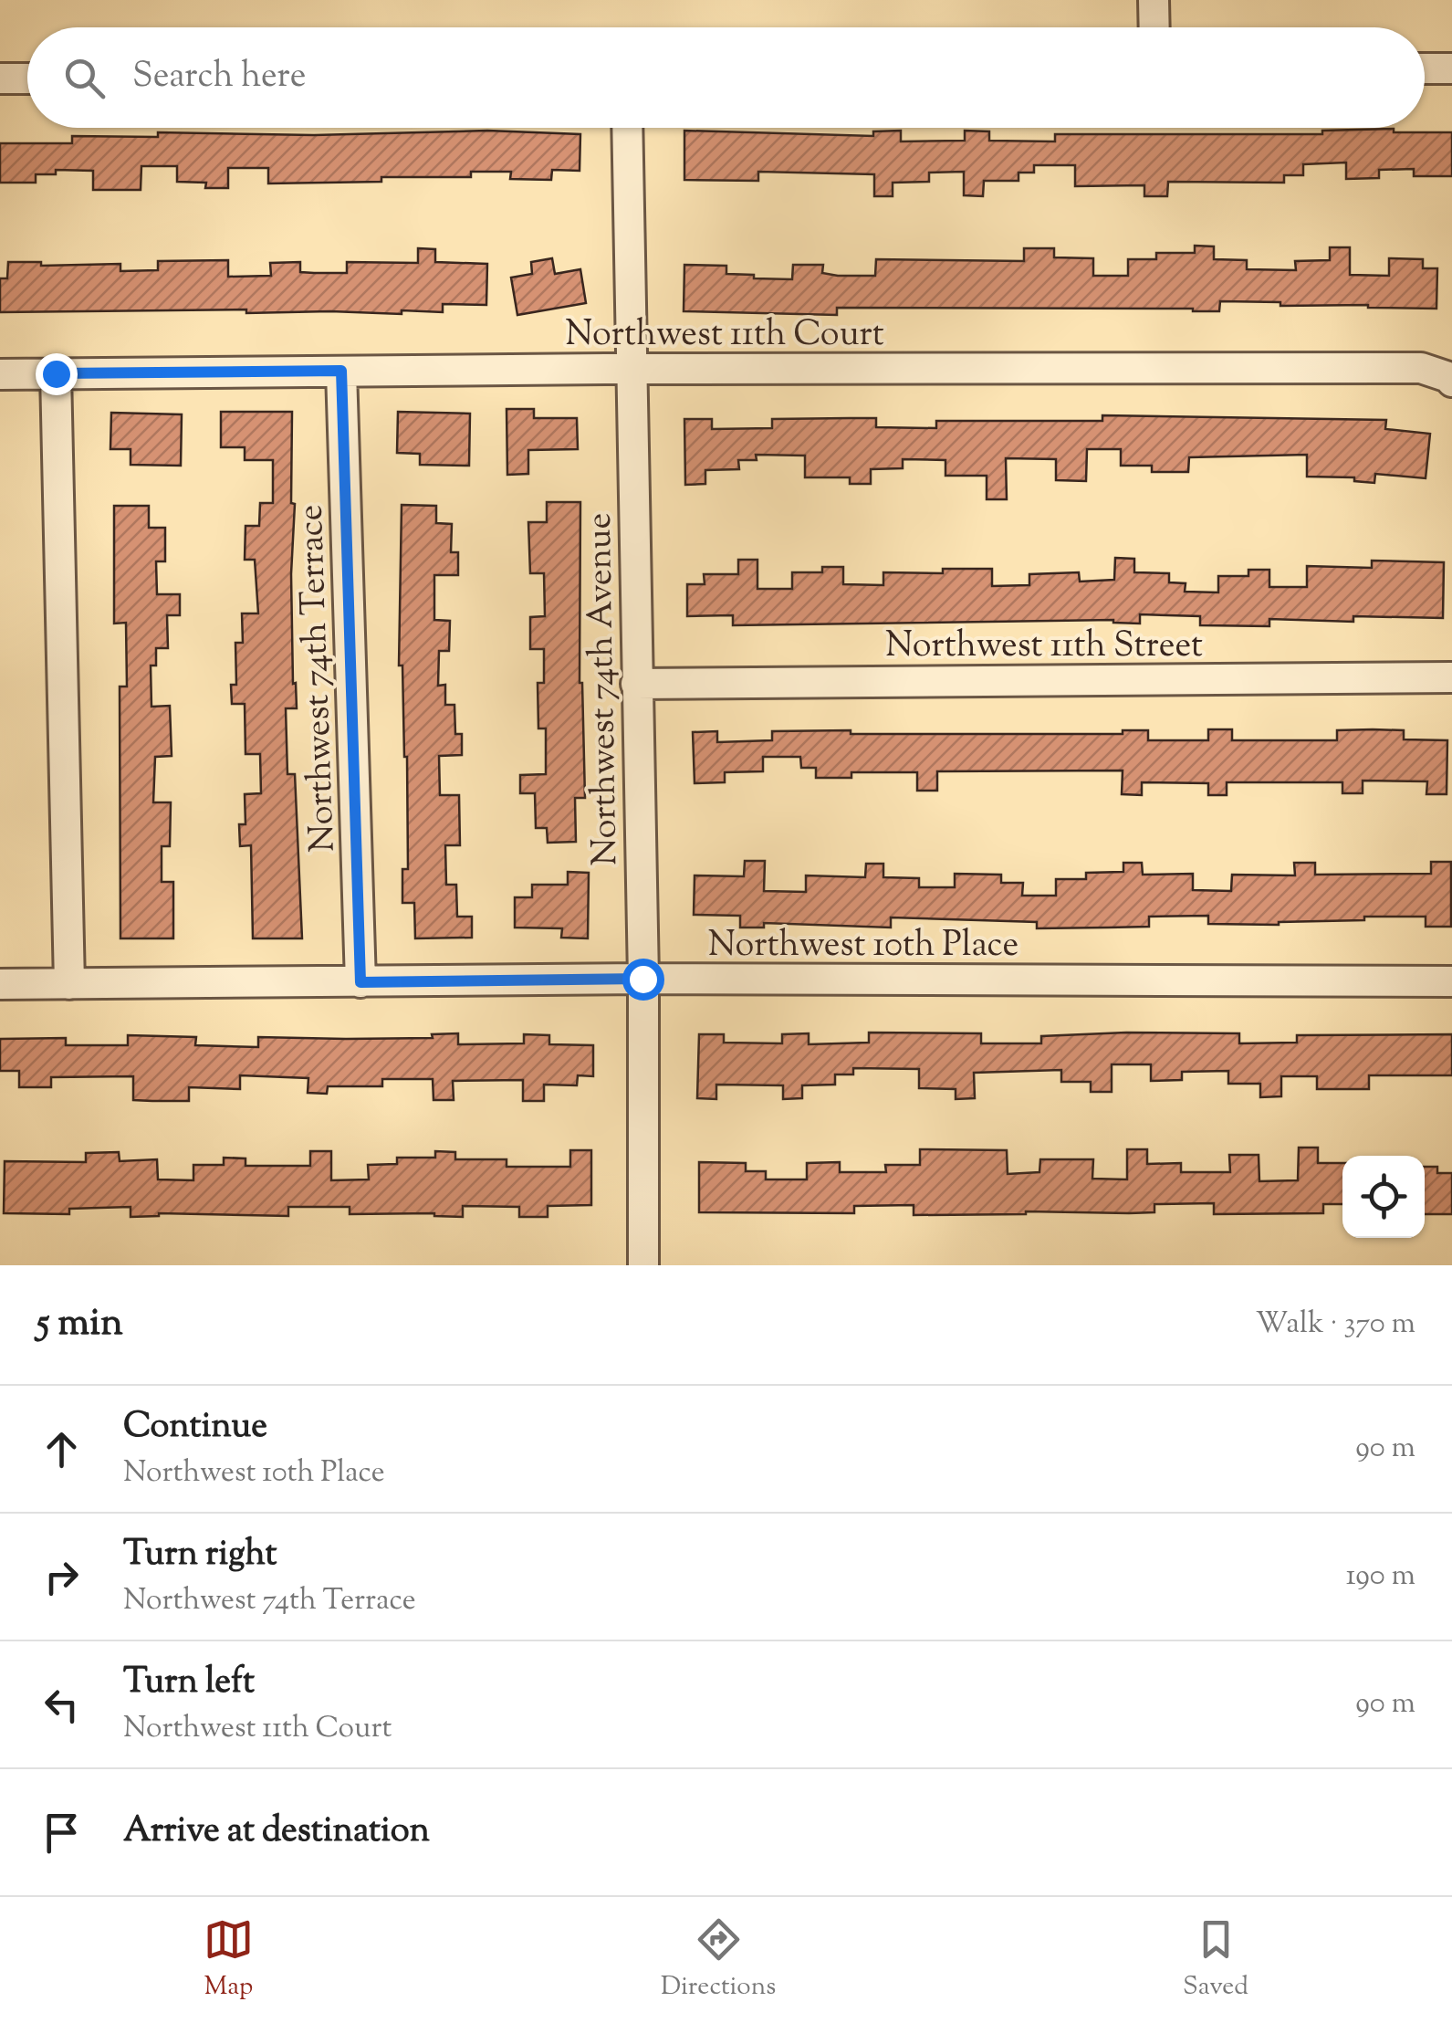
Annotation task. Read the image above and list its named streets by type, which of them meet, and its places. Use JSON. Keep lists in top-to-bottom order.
{
  "streets": {
    "street": [
      "Northwest 11th Court",
      "Northwest 11th Street",
      "Northwest 74th Terrace",
      "Northwest 74th Avenue",
      "Northwest 10th Place"
    ]
  },
  "crossings": [
    ["Northwest 11th Court", "Northwest 74th Terrace"],
    ["Northwest 11th Court", "Northwest 74th Avenue"],
    ["Northwest 11th Street", "Northwest 74th Avenue"],
    ["Northwest 74th Terrace", "Northwest 10th Place"],
    ["Northwest 74th Avenue", "Northwest 10th Place"]
  ],
  "page": {
    "search": "Search here",
    "heading": ["5 min", "Walk · 370 m"],
    "list": [
      ["Continue", "Northwest 10th Place", "90 m"],
      ["Turn right", "Northwest 74th Terrace", "190 m"],
      ["Turn left", "Northwest 11th Court", "90 m"],
      "Arrive at destination"
    ],
    "nav": ["Map", "Directions", "Saved"]
  }
}
